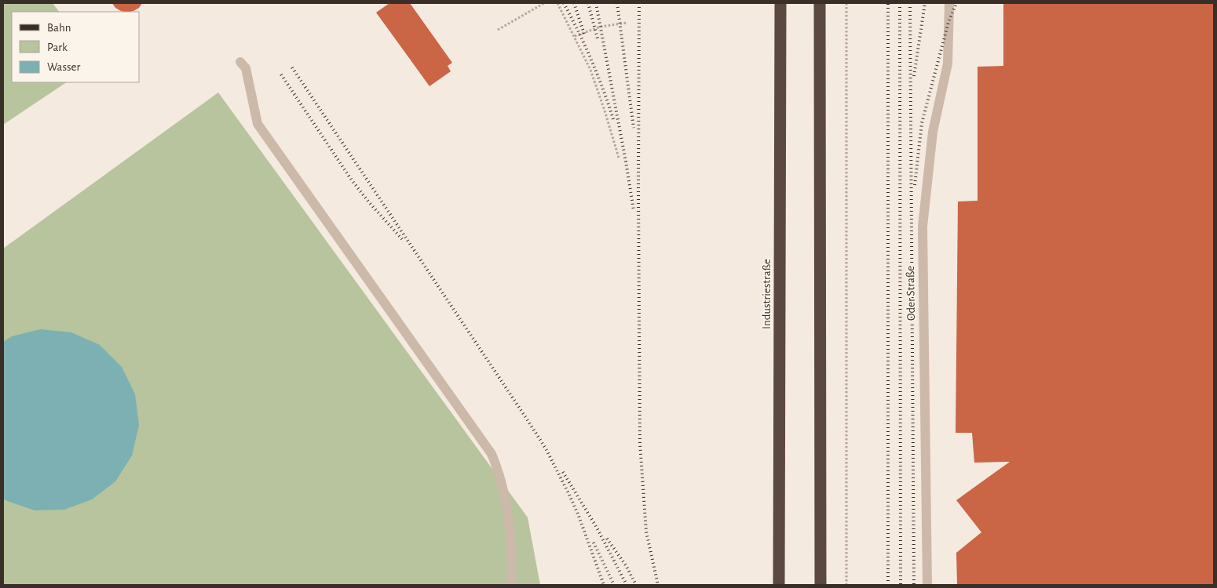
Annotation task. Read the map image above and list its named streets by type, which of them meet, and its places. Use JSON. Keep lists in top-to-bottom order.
{
  "streets": {
    "highway": ["Industriestraße"],
    "lane": ["Oder Straße"]
  },
  "legend": ["Bahn", "Park", "Wasser"]
}
